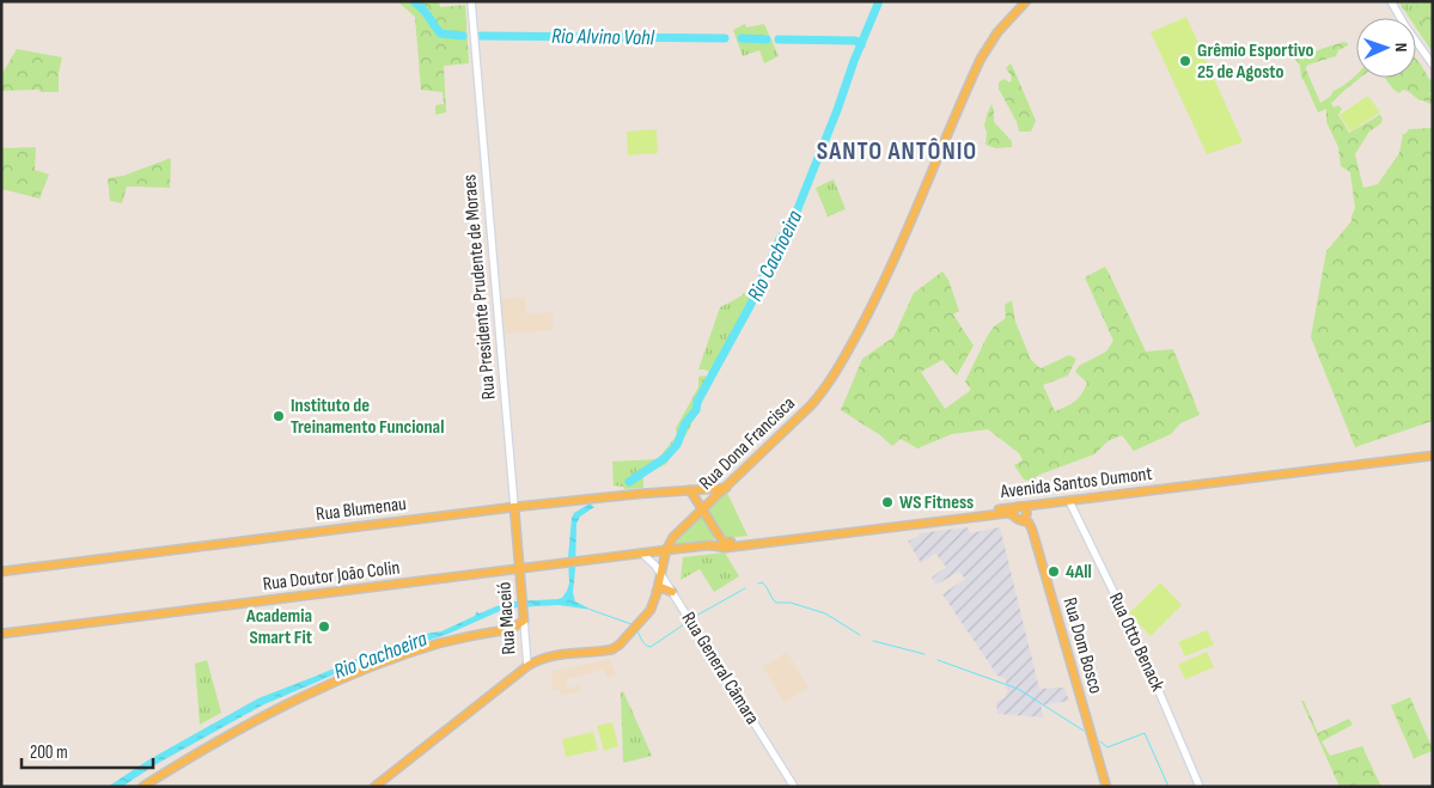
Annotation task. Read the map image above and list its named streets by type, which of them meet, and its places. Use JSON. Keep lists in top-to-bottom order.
{
  "streets": {
    "main road": [
      "Rua Presidente Prudente de Moraes",
      "Rua Dona Francisca",
      "Avenida Santos Dumont",
      "Rua Blumenau",
      "Rua Doutor João Colin",
      "Rua Maceió",
      "Rua Otto Benack",
      "Rua Dom Bosco",
      "Rua General Câmara"
    ]
  },
  "crossings": [
    ["Rua Presidente Prudente de Moraes", "Rua Blumenau"],
    ["Rua Presidente Prudente de Moraes", "Rua Doutor João Colin"],
    ["Rua Presidente Prudente de Moraes", "Rua Maceió"],
    ["Rua Dona Francisca", "Avenida Santos Dumont"],
    ["Rua Dona Francisca", "Rua Blumenau"],
    ["Rua Dona Francisca", "Rua Doutor João Colin"],
    ["Rua Dona Francisca", "Rua Maceió"],
    ["Rua Dona Francisca", "Rua General Câmara"],
    ["Avenida Santos Dumont", "Rua Doutor João Colin"],
    ["Avenida Santos Dumont", "Rua Otto Benack"],
    ["Avenida Santos Dumont", "Rua Dom Bosco"],
    ["Rua Doutor João Colin", "Rua Maceió"],
    ["Rua Doutor João Colin", "Rua General Câmara"]
  ],
  "districts": ["SANTO ANTÔNIO"],
  "water": ["Rio Alvino Vohl", "Rio Cachoeira"],
  "places": [
    "Grêmio Esportivo 25 de Agosto",
    "Instituto de Treinamento Funcional",
    "WS Fitness",
    "4All",
    "Academia Smart Fit"
  ],
  "scale_bar": "200 m",
  "north": "right"
}
